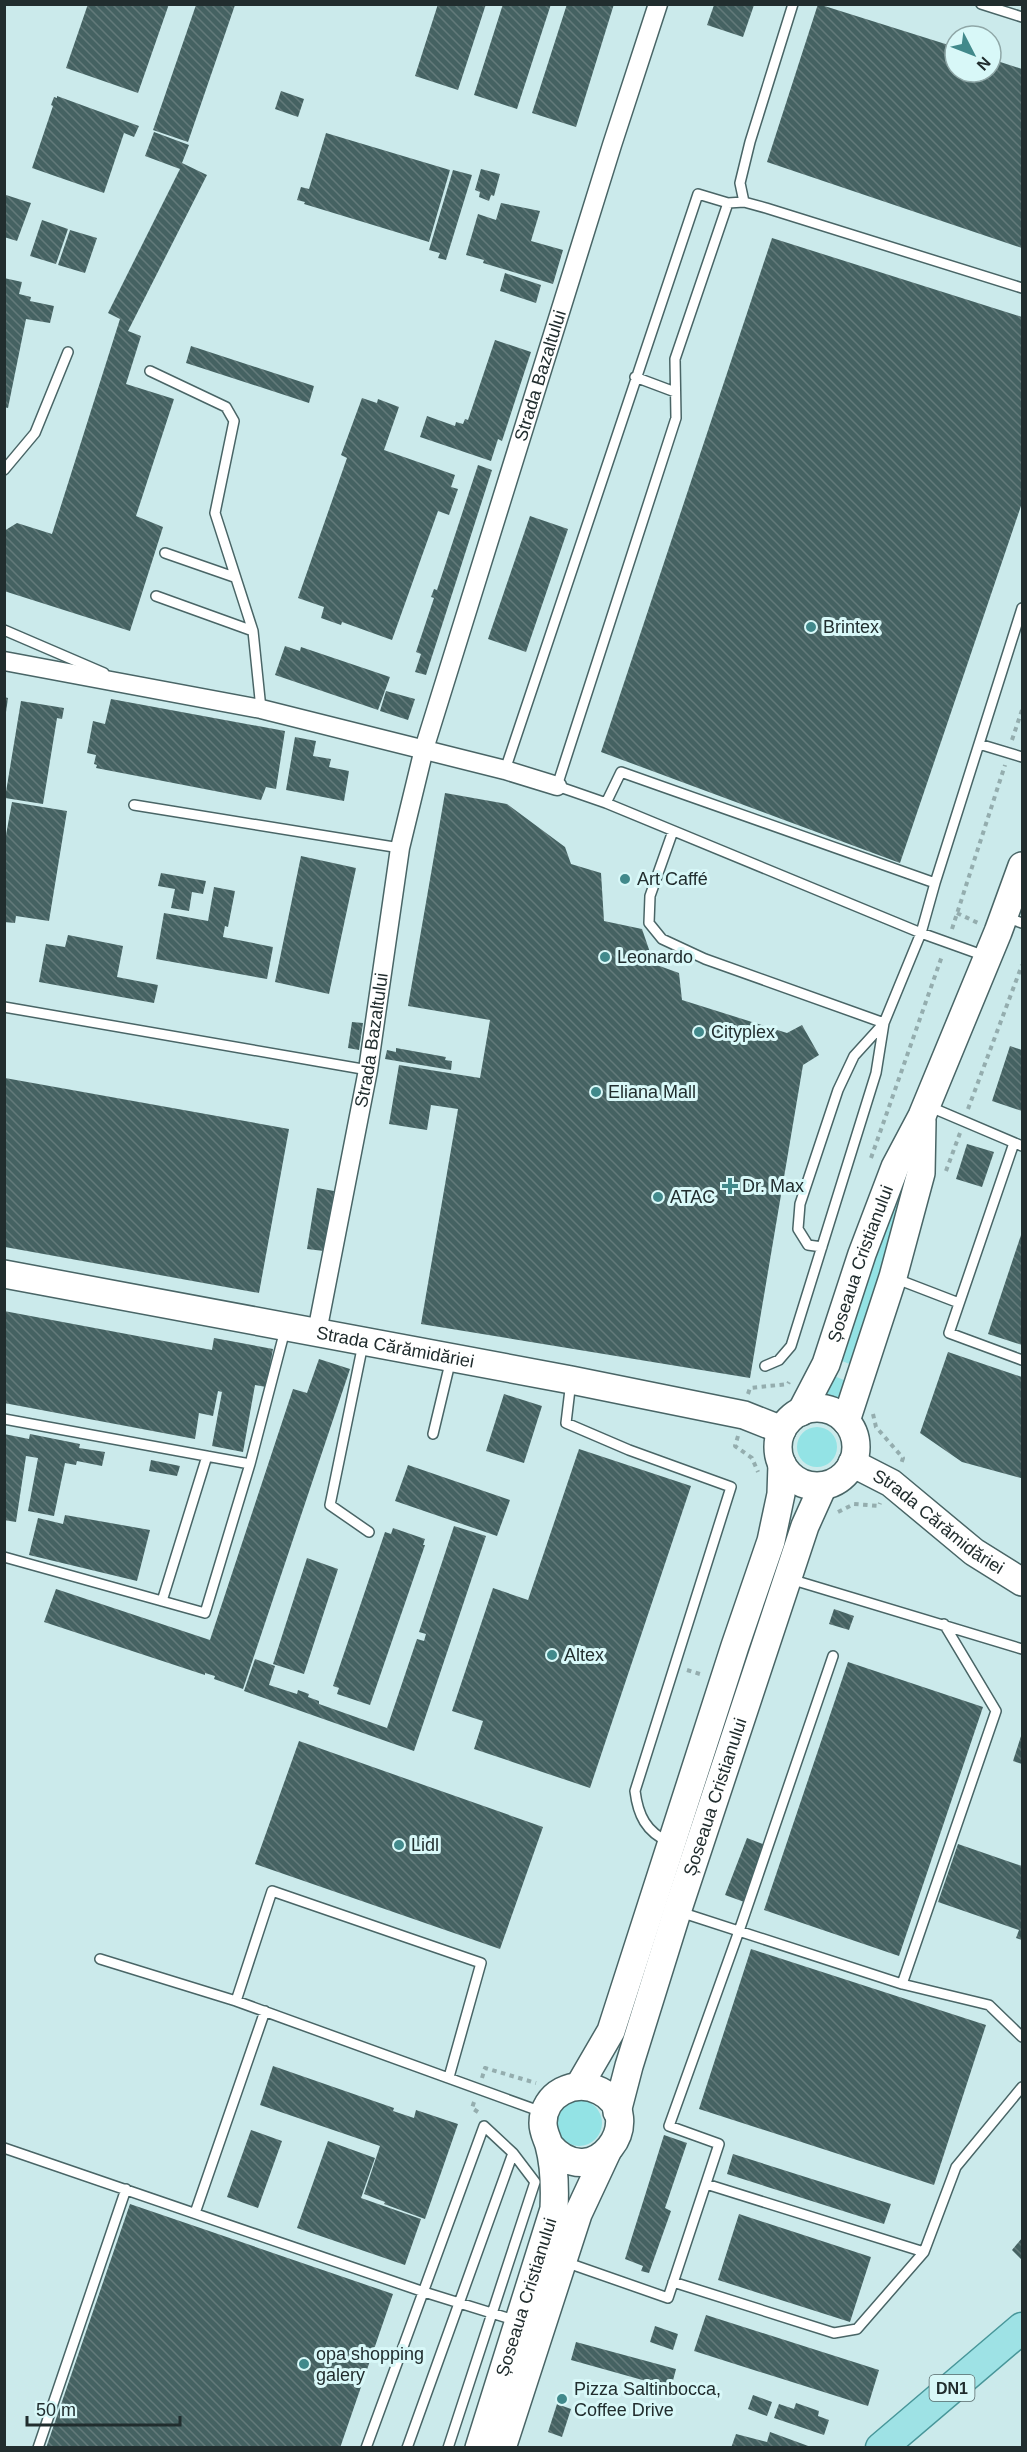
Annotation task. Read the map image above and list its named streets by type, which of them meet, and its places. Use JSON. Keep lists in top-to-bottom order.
{
  "streets": {
    "main road": ["DN1"],
    "street": ["Strada Bazaltului", "Șoseaua Cristianului", "Strada Cărămidăriei"]
  },
  "crossings": [
    ["Strada Bazaltului", "Strada Cărămidăriei"],
    ["Șoseaua Cristianului", "Strada Cărămidăriei"]
  ],
  "places": {
    "other": [
      "Brintex",
      "Art Caffé",
      "Leonardo",
      "Cityplex",
      "Eliana Mall",
      "ATAC",
      "Altex",
      "Lidl",
      "opa shopping galery",
      "Pizza Saltinbocca, Coffee Drive"
    ],
    "health": ["Dr. Max"]
  },
  "scale_bar": "50 m",
  "north": "bottom right"
}
